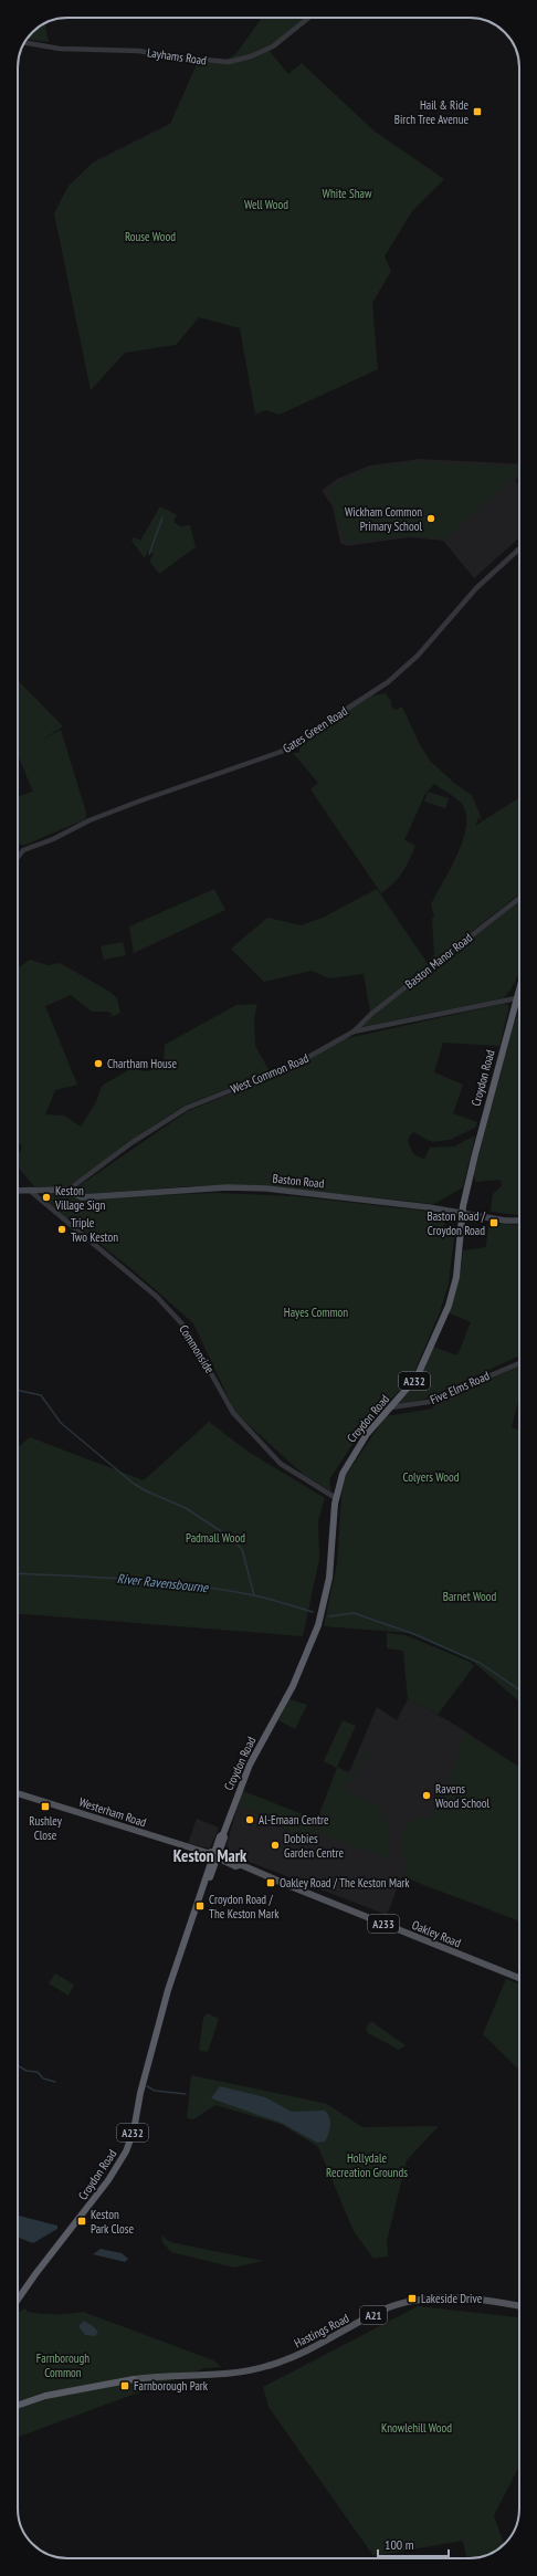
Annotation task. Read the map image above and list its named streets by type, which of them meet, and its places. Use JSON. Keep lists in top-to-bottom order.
{
  "streets": {
    "highway": ["Croydon Road", "A232", "A21"],
    "main road": [
      "Baston Road",
      "Westerham Road",
      "A233",
      "Oakley Road",
      "Hastings Road"
    ],
    "street": [
      "Layhams Road",
      "Gates Green Road",
      "Baston Manor Road",
      "West Common Road",
      "Commonside",
      "Five Elms Road"
    ]
  },
  "crossings": [
    ["Baston Manor Road", "West Common Road"],
    ["West Common Road", "Croydon Road"],
    ["West Common Road", "Baston Road"],
    ["Croydon Road", "Baston Road"],
    ["Croydon Road", "Commonside"],
    ["Croydon Road", "Five Elms Road"],
    ["Croydon Road", "Westerham Road"],
    ["Croydon Road", "Oakley Road"],
    ["Baston Road", "Commonside"],
    ["Westerham Road", "Oakley Road"],
    ["A21", "Hastings Road"]
  ],
  "districts": ["Keston Mark"],
  "water": ["River Ravensbourne"],
  "parks": [
    "White Shaw",
    "Well Wood",
    "Rouse Wood",
    "Hayes Common",
    "Colyers Wood",
    "Padmall Wood",
    "Barnet Wood",
    "Hollydale Recreation Grounds",
    "Farnborough Common",
    "Knowlehill Wood"
  ],
  "places": {
    "transit": [
      "Hail & Ride Birch Tree Avenue",
      "Baston Road / Croydon Road",
      "Rushley Close",
      "Oakley Road / The Keston Mark",
      "Croydon Road / The Keston Mark",
      "Keston Park Close",
      "Lakeside Drive",
      "Farnborough Park"
    ],
    "other": [
      "Wickham Common Primary School",
      "Chartham House",
      "Keston Village Sign",
      "Triple Two Keston",
      "Ravens Wood School",
      "Al-Emaan Centre",
      "Dobbies Garden Centre"
    ]
  },
  "scale_bar": "100 m"
}
